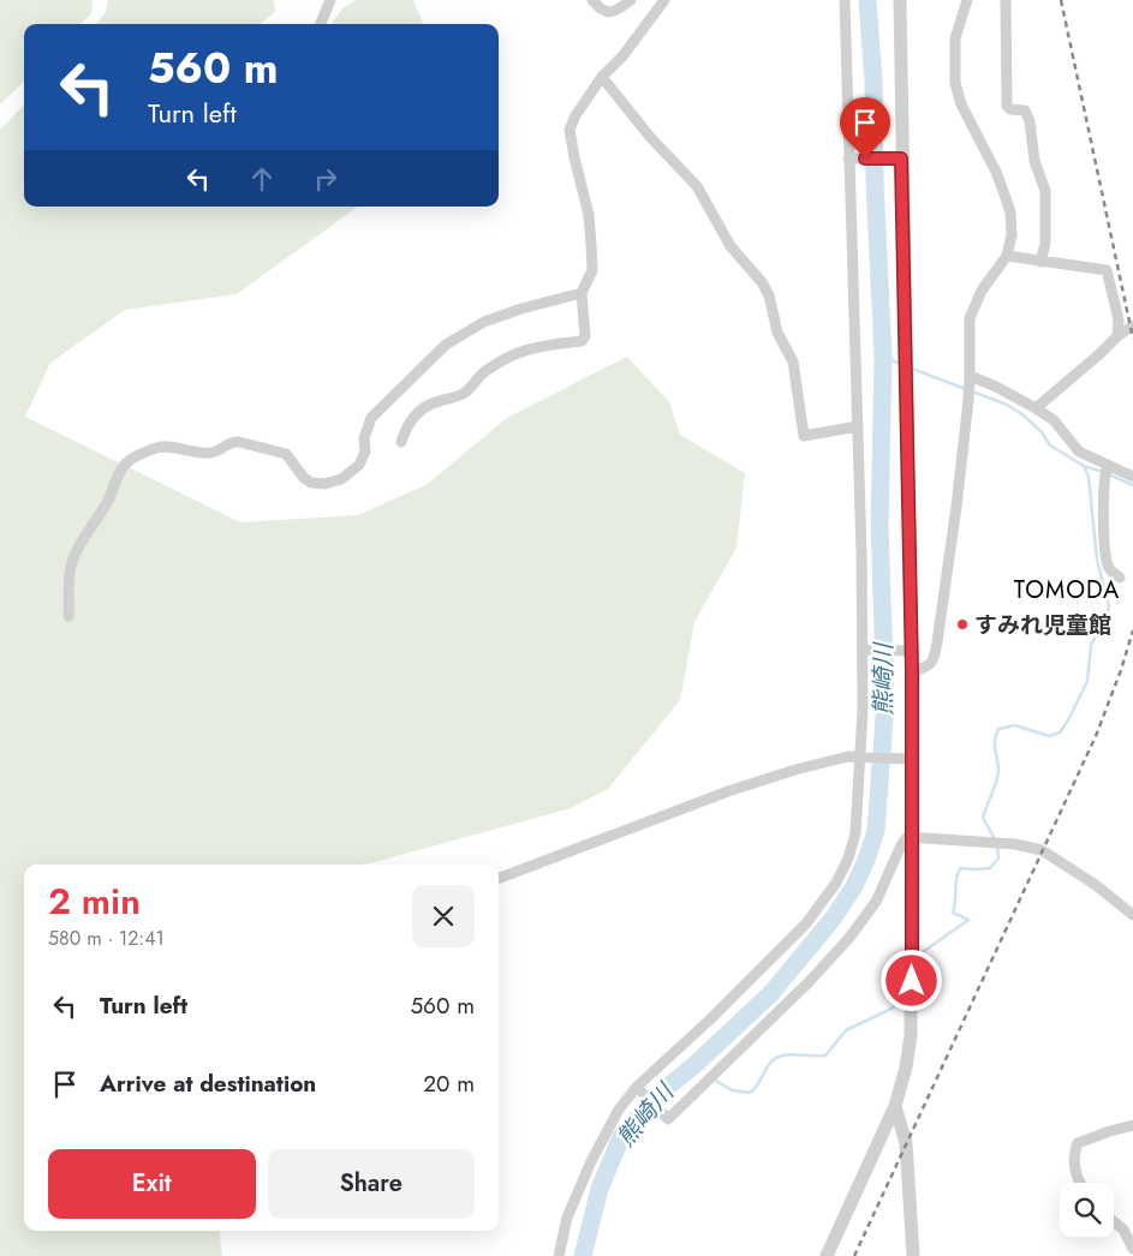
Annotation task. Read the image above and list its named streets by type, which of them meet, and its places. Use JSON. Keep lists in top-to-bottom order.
{
  "districts": ["TOMODA"],
  "water": ["熊崎川"],
  "places": ["すみれ児童館"],
  "page": {
    "turn": ["560 m", "Turn left"],
    "heading": ["2 min", "580 m · 12:41"],
    "list": [
      {
        "name": "Turn left",
        "value": "560 m"
      },
      {
        "name": "Arrive at destination",
        "value": "20 m"
      }
    ],
    "buttons": ["Exit", "Share"]
  }
}
